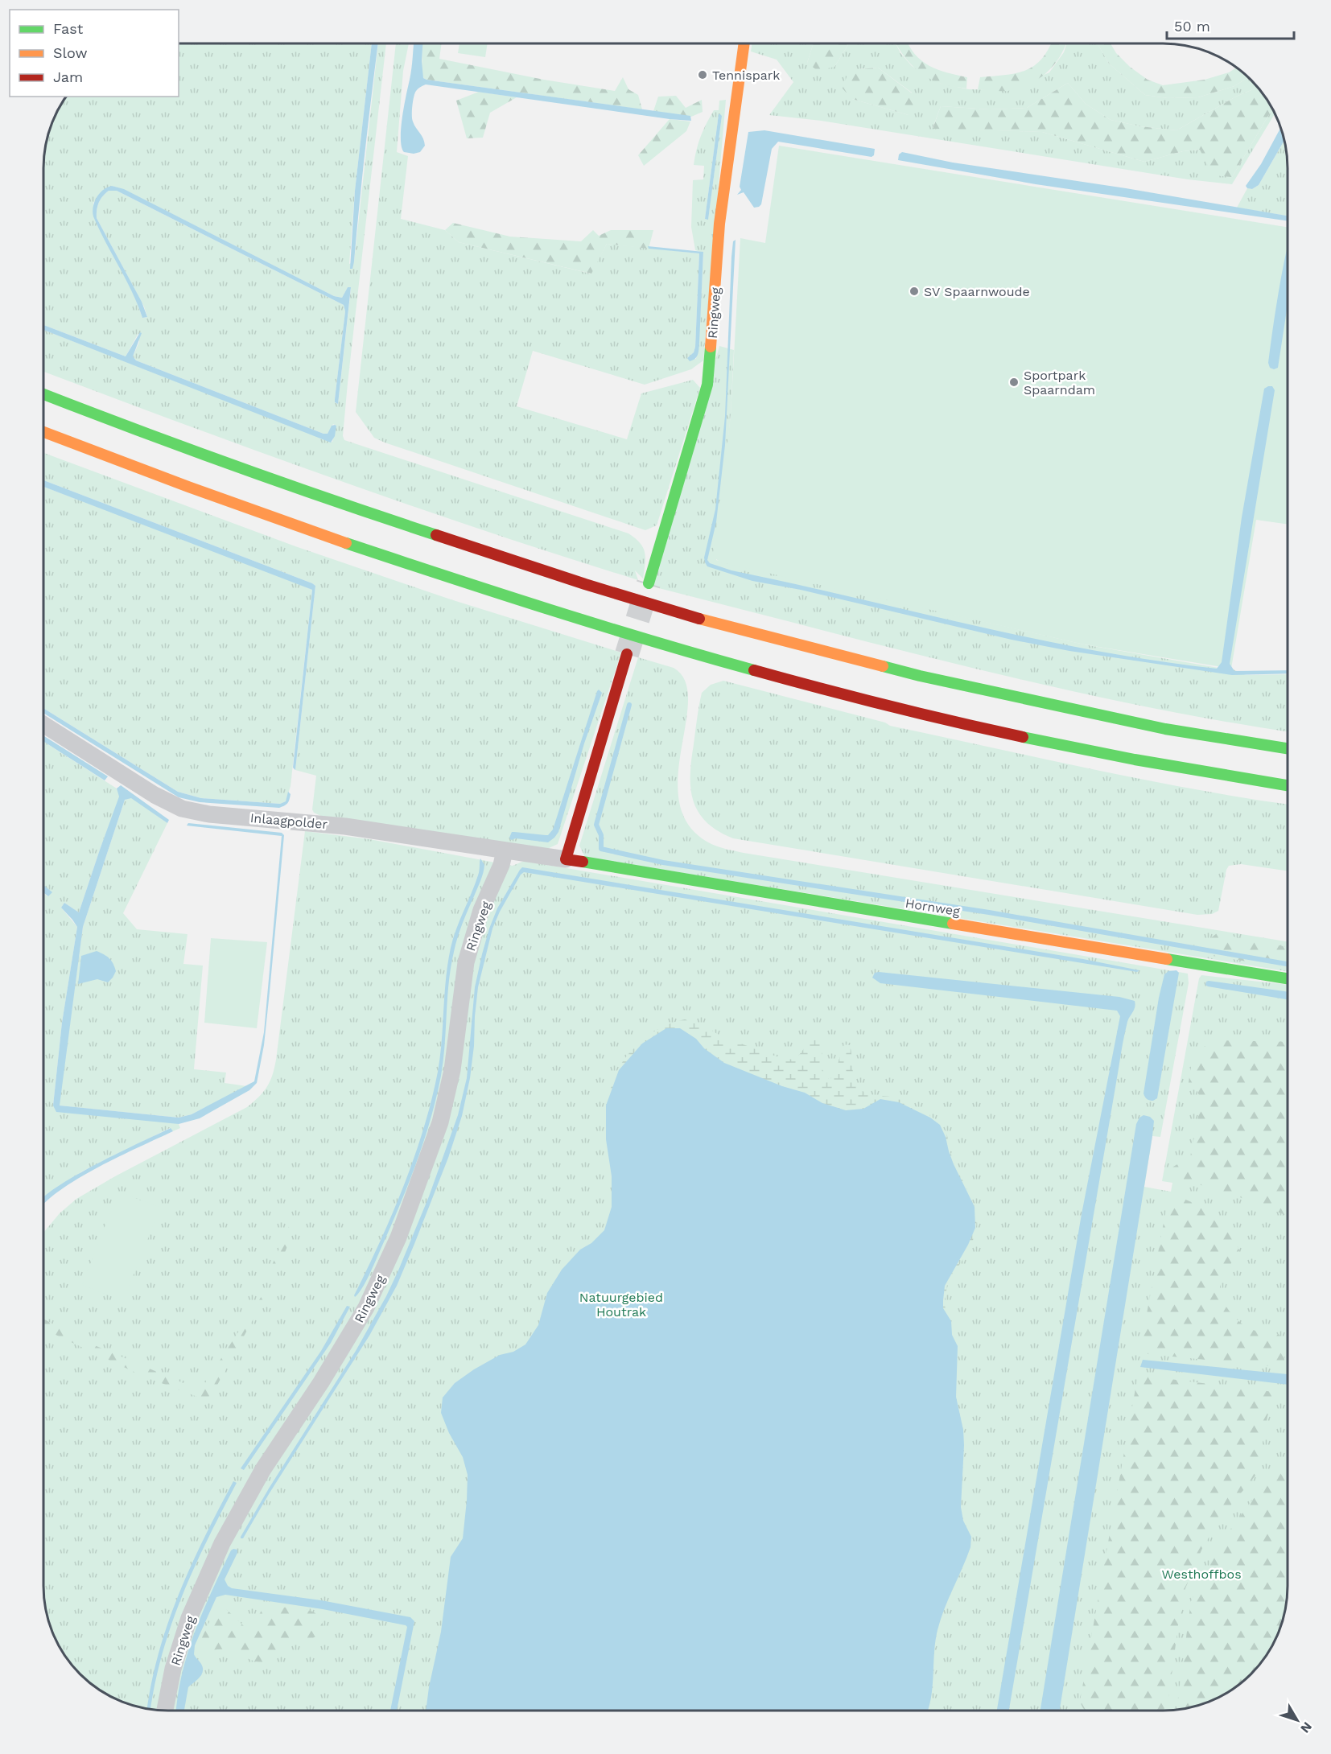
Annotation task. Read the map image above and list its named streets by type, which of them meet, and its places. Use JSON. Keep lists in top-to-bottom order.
{
  "streets": {
    "main road": ["Ringweg", "Hornweg"],
    "street": ["Inlaagpolder"]
  },
  "crossings": [
    ["Ringweg", "Inlaagpolder"],
    ["Inlaagpolder", "Hornweg"]
  ],
  "parks": ["Natuurgebied Houtrak", "Westhoffbos"],
  "places": ["Tennispark", "SV Spaarnwoude", "Sportpark Spaarndam"],
  "legend": ["Fast", "Slow", "Jam"],
  "scale_bar": "50 m",
  "north": "bottom right"
}
